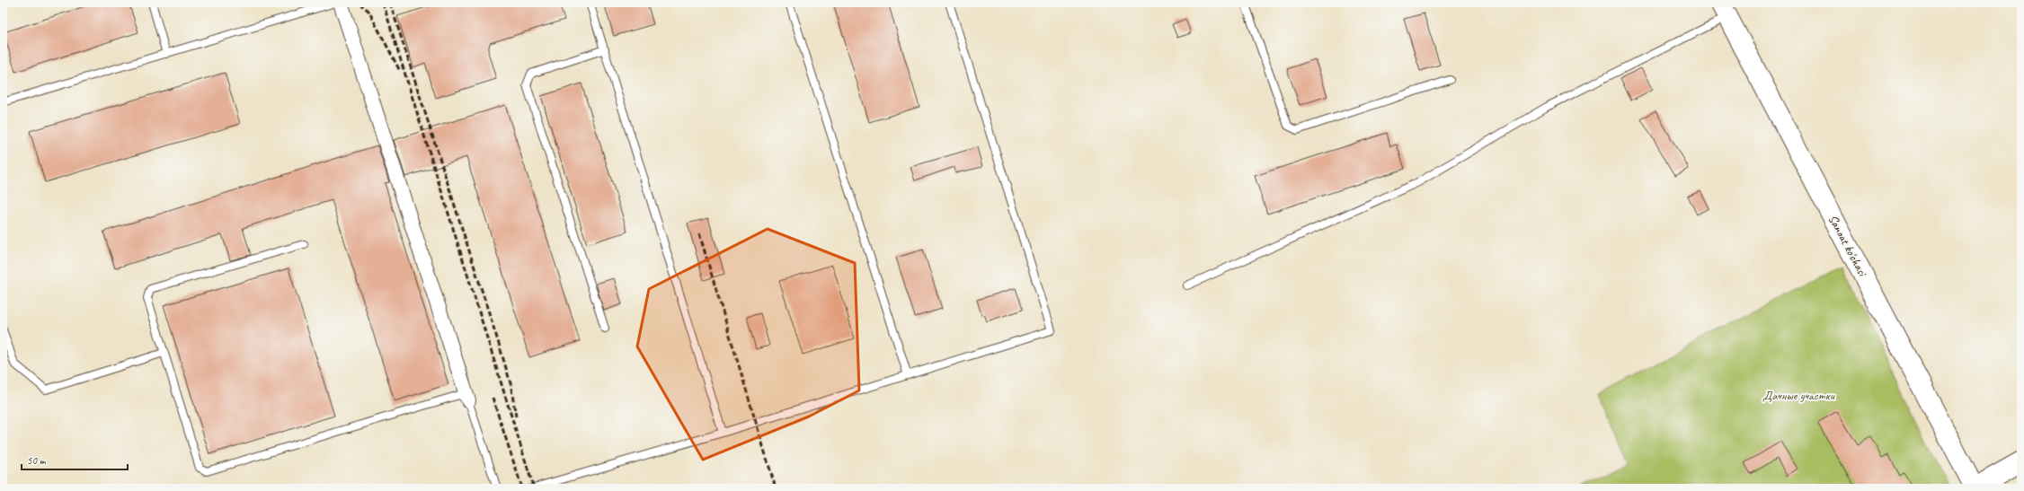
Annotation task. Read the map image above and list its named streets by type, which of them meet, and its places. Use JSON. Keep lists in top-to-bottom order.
{
  "streets": {
    "main road": ["Sanoat ko'chasi"]
  },
  "parks": ["Дачные участки"],
  "scale_bar": "50 m"
}
